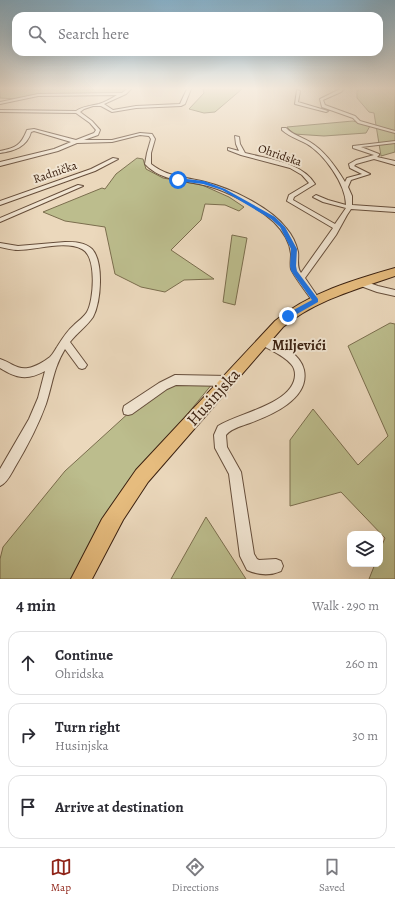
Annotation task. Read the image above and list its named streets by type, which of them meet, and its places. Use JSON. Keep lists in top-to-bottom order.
{
  "streets": {
    "main road": ["Husinjska"],
    "street": ["Ohridska", "Radnička"]
  },
  "districts": ["Miljevići"],
  "page": {
    "search": "Search here",
    "heading": ["4 min", "Walk · 290 m"],
    "list": [
      ["Continue", "Ohridska", "260 m"],
      ["Turn right", "Husinjska", "30 m"],
      "Arrive at destination"
    ],
    "nav": ["Map", "Directions", "Saved"]
  }
}
